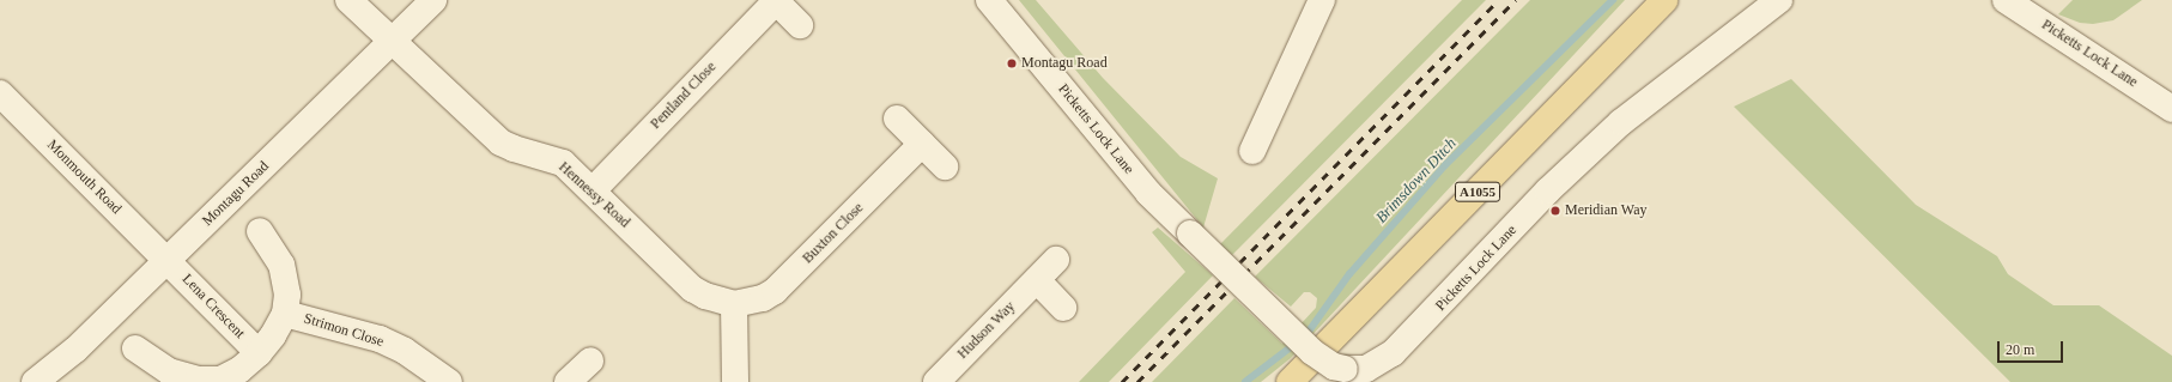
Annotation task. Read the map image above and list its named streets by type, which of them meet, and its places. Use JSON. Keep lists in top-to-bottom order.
{
  "streets": {
    "main road": ["A1055"],
    "street": [
      "Picketts Lock Lane",
      "Pentland Close",
      "Monmouth Road",
      "Montagu Road",
      "Hennessy Road",
      "Buxton Close",
      "Lena Crescent",
      "Strimon Close",
      "Hudson Way"
    ]
  },
  "crossings": [
    ["Pentland Close", "Hennessy Road"],
    ["Monmouth Road", "Montagu Road"],
    ["Monmouth Road", "Lena Crescent"],
    ["Montagu Road", "Hennessy Road"],
    ["Montagu Road", "Lena Crescent"],
    ["Hennessy Road", "Buxton Close"]
  ],
  "water": ["Brimsdown Ditch"],
  "places": ["Montagu Road", "Meridian Way"],
  "scale_bar": "20 m"
}
